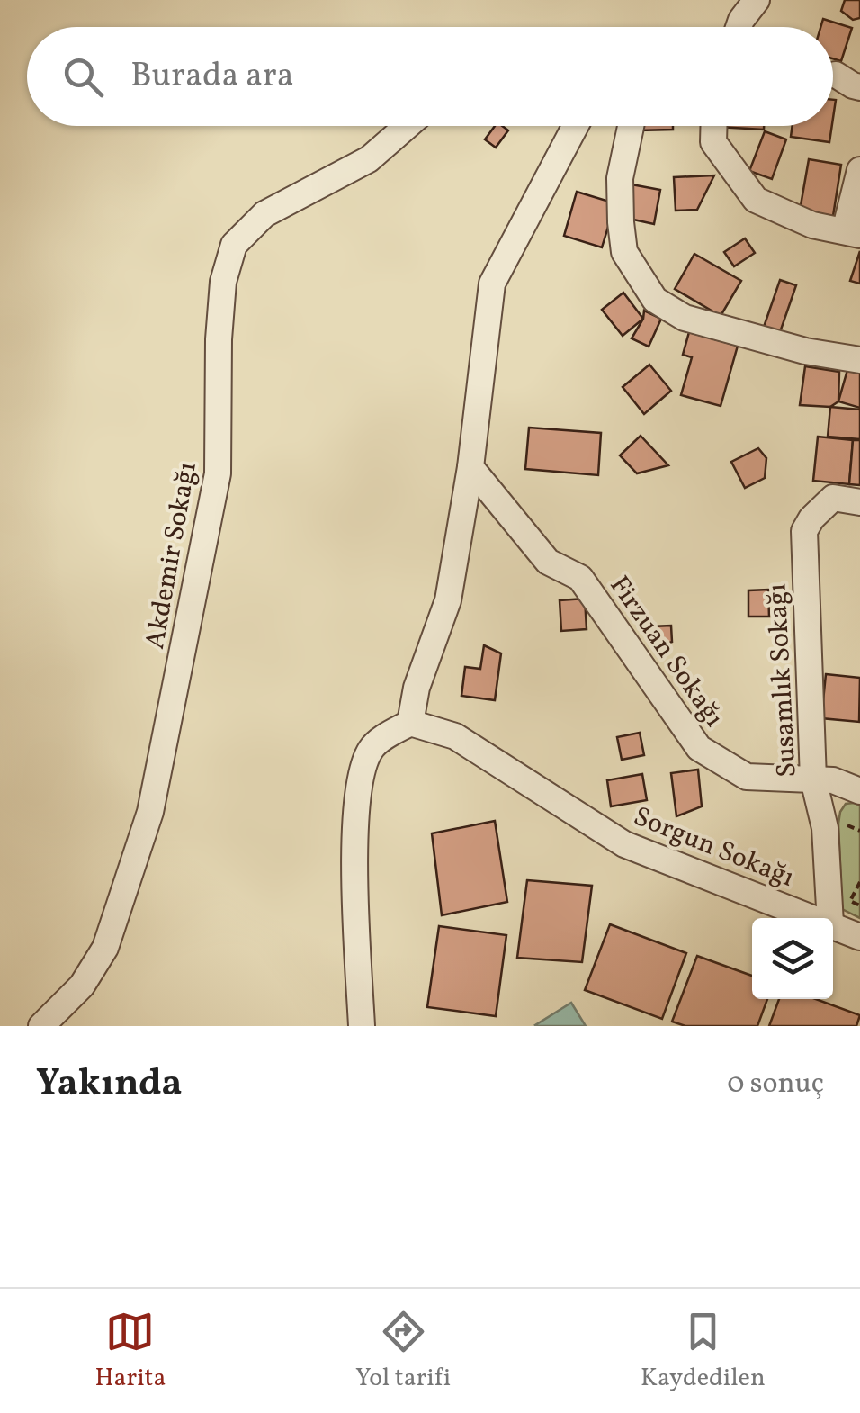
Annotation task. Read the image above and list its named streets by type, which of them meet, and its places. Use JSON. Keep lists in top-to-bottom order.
{
  "streets": {
    "street": [
      "Akdemir Sokağı",
      "Firzuan Sokağı",
      "Susamlık Sokağı",
      "Sorgun Sokağı"
    ]
  },
  "crossings": [
    ["Firzuan Sokağı", "Susamlık Sokağı"]
  ],
  "page": {
    "search": "Burada ara",
    "heading": ["Yakında", "0 sonuç"],
    "nav": ["Harita", "Yol tarifi", "Kaydedilen"]
  }
}
